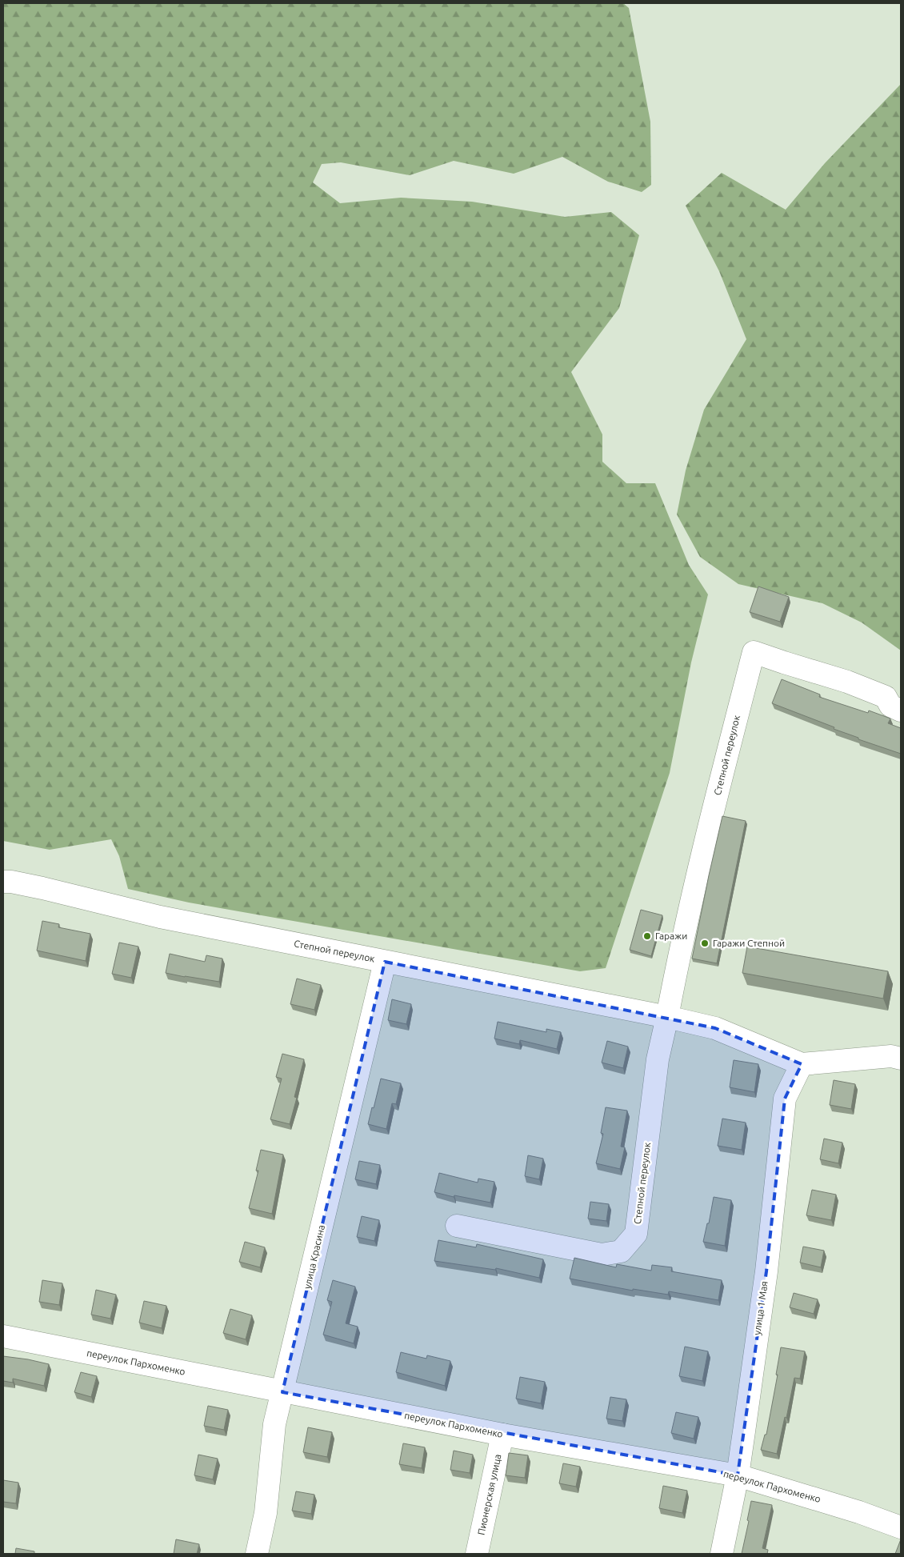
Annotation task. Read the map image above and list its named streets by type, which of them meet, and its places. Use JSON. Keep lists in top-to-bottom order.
{
  "streets": {
    "street": [
      "Степной переулок",
      "улица Красина",
      "улица 1 Мая",
      "переулок Пархоменко",
      "Пионерская улица"
    ]
  },
  "crossings": [
    ["Степной переулок", "улица Красина"],
    ["Степной переулок", "улица 1 Мая"],
    ["улица Красина", "переулок Пархоменко"],
    ["улица 1 Мая", "переулок Пархоменко"],
    ["переулок Пархоменко", "Пионерская улица"]
  ],
  "places": ["Гаражи", "Гаражи Степной"]
}
